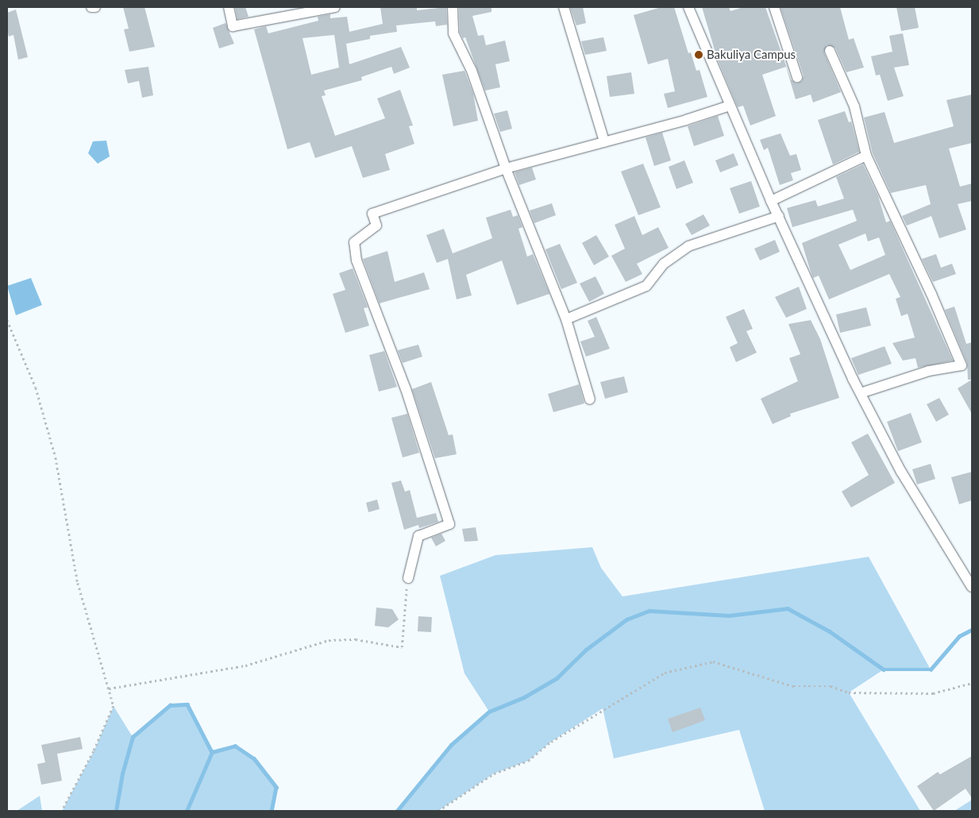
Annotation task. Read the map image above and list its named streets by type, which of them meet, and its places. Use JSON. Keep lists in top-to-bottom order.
{
  "places": ["Bakuliya Campus"]
}
